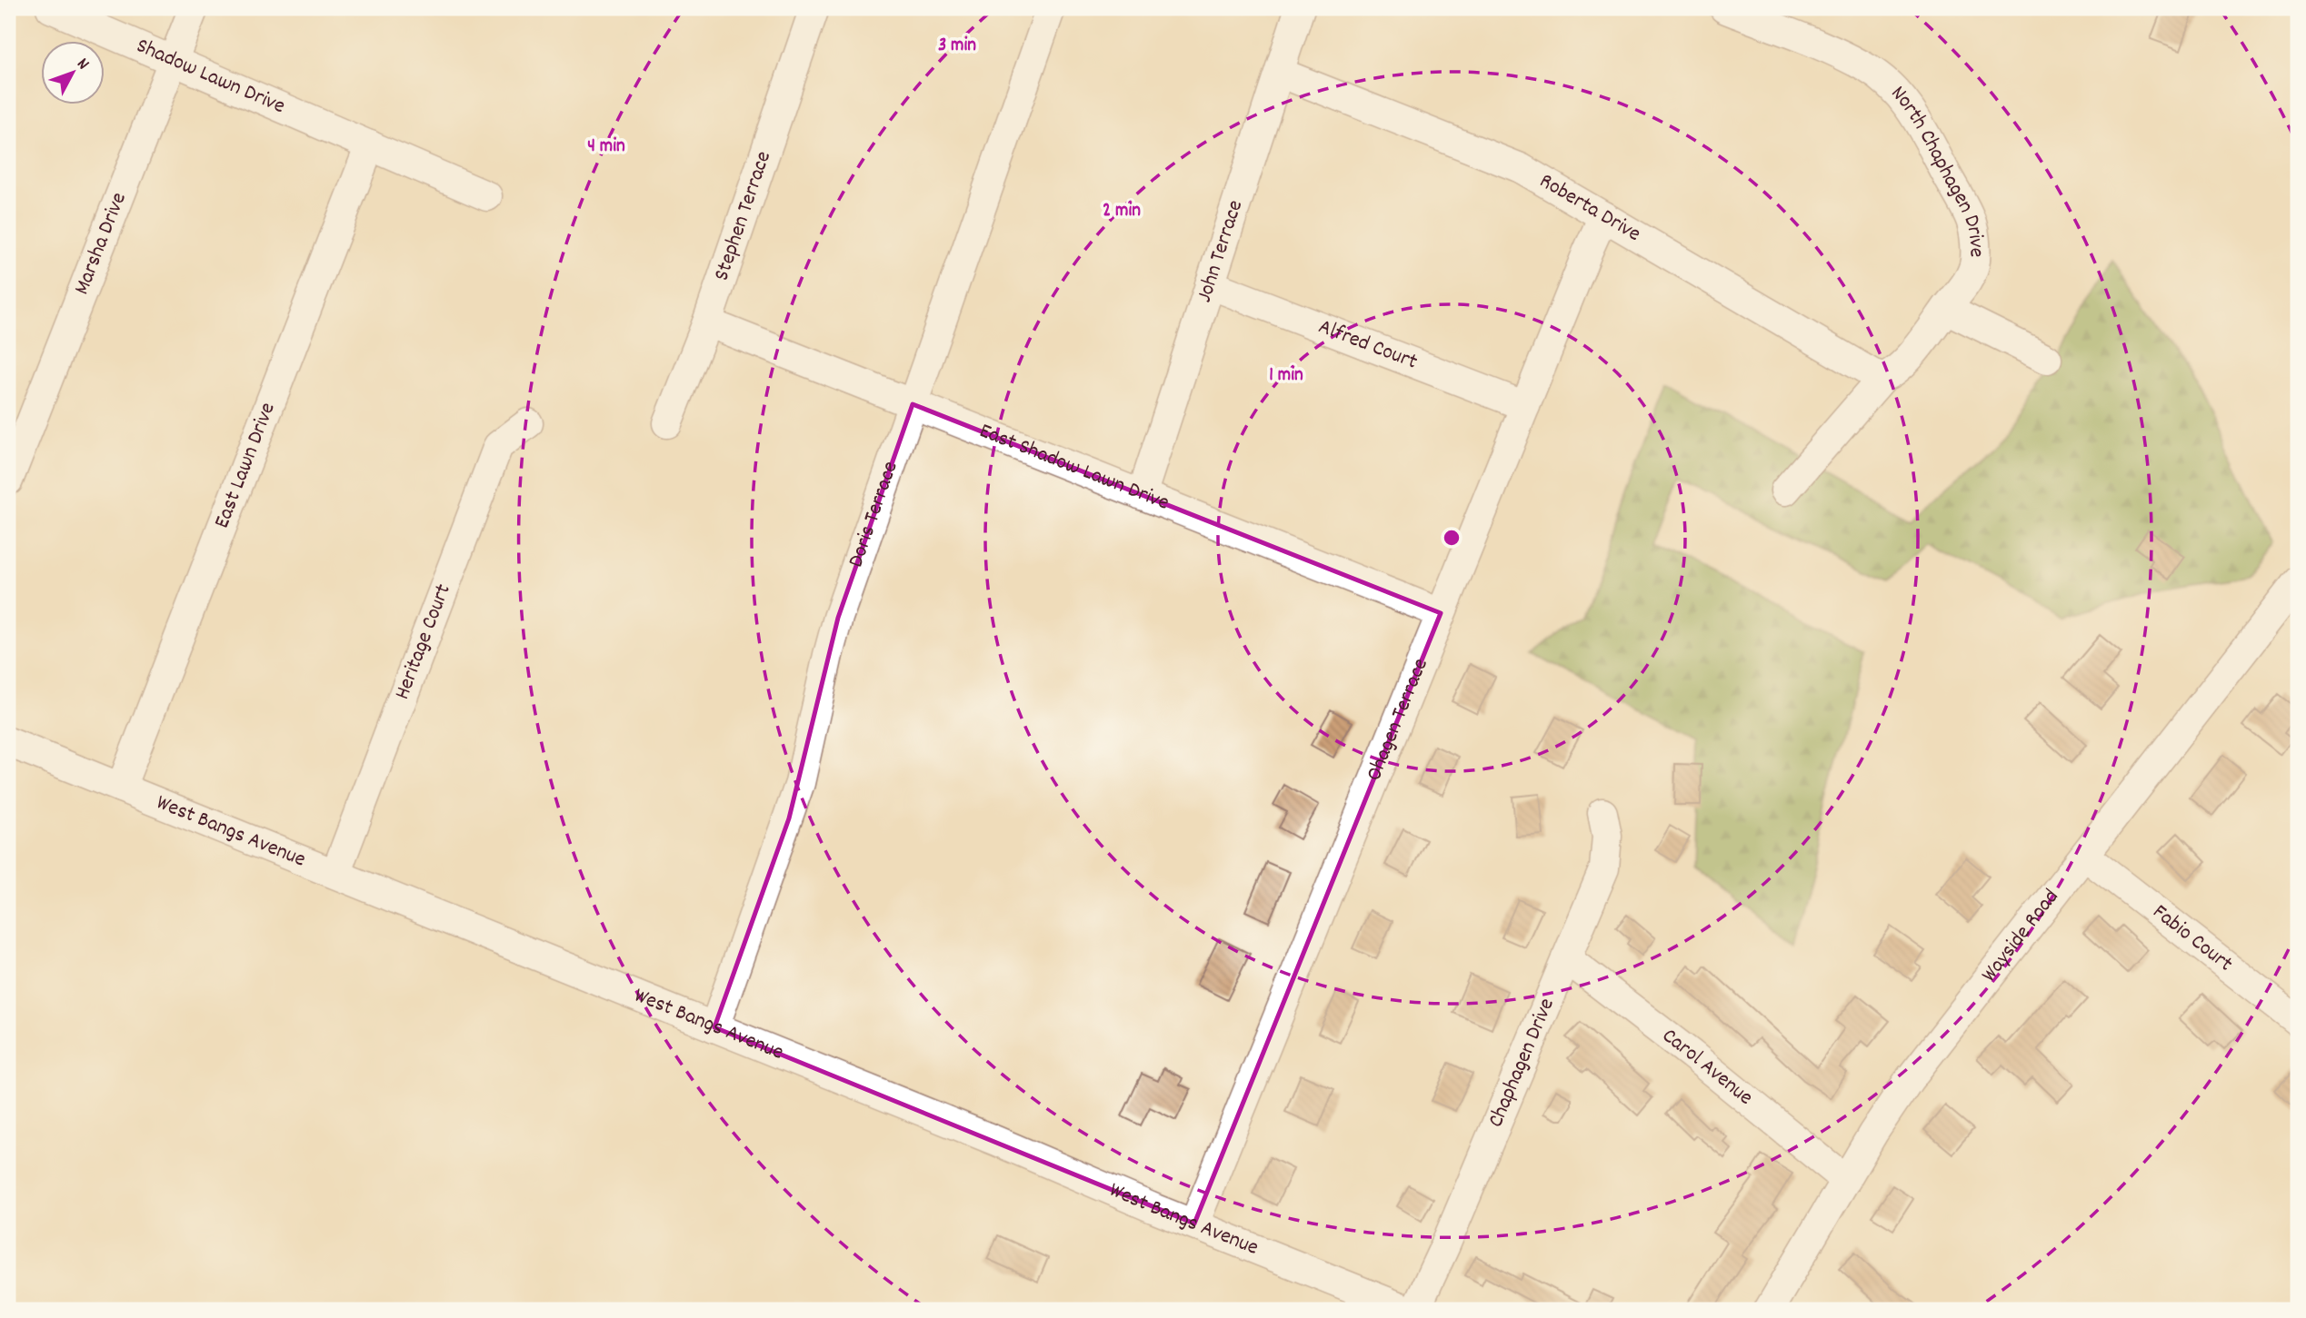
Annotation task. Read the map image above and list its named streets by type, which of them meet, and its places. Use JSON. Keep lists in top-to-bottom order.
{
  "streets": {
    "street": [
      "Shadow Lawn Drive",
      "North Chaphagen Drive",
      "Roberta Drive",
      "Stephen Terrace",
      "Marsha Drive",
      "John Terrace",
      "Alfred Court",
      "East Lawn Drive",
      "East Shadow Lawn Drive",
      "Doris Terrace",
      "Heritage Court",
      "Ohagen Terrace",
      "West Bangs Avenue",
      "Wayside Road",
      "Fabio Court",
      "Chaphagen Drive",
      "Carol Avenue"
    ]
  },
  "crossings": [
    ["Shadow Lawn Drive", "Marsha Drive"],
    ["Shadow Lawn Drive", "East Lawn Drive"],
    ["North Chaphagen Drive", "Roberta Drive"],
    ["Roberta Drive", "John Terrace"],
    ["Roberta Drive", "Ohagen Terrace"],
    ["Stephen Terrace", "East Shadow Lawn Drive"],
    ["John Terrace", "Alfred Court"],
    ["John Terrace", "East Shadow Lawn Drive"],
    ["Alfred Court", "Ohagen Terrace"],
    ["East Lawn Drive", "West Bangs Avenue"],
    ["East Shadow Lawn Drive", "Doris Terrace"],
    ["East Shadow Lawn Drive", "Ohagen Terrace"],
    ["Doris Terrace", "West Bangs Avenue"],
    ["Heritage Court", "West Bangs Avenue"],
    ["Ohagen Terrace", "West Bangs Avenue"],
    ["Wayside Road", "Fabio Court"],
    ["Wayside Road", "Carol Avenue"],
    ["Chaphagen Drive", "Carol Avenue"]
  ],
  "north": "top right",
  "rings": [
    "3 min",
    "4 min",
    "2 min",
    "1 min"
  ]
}
